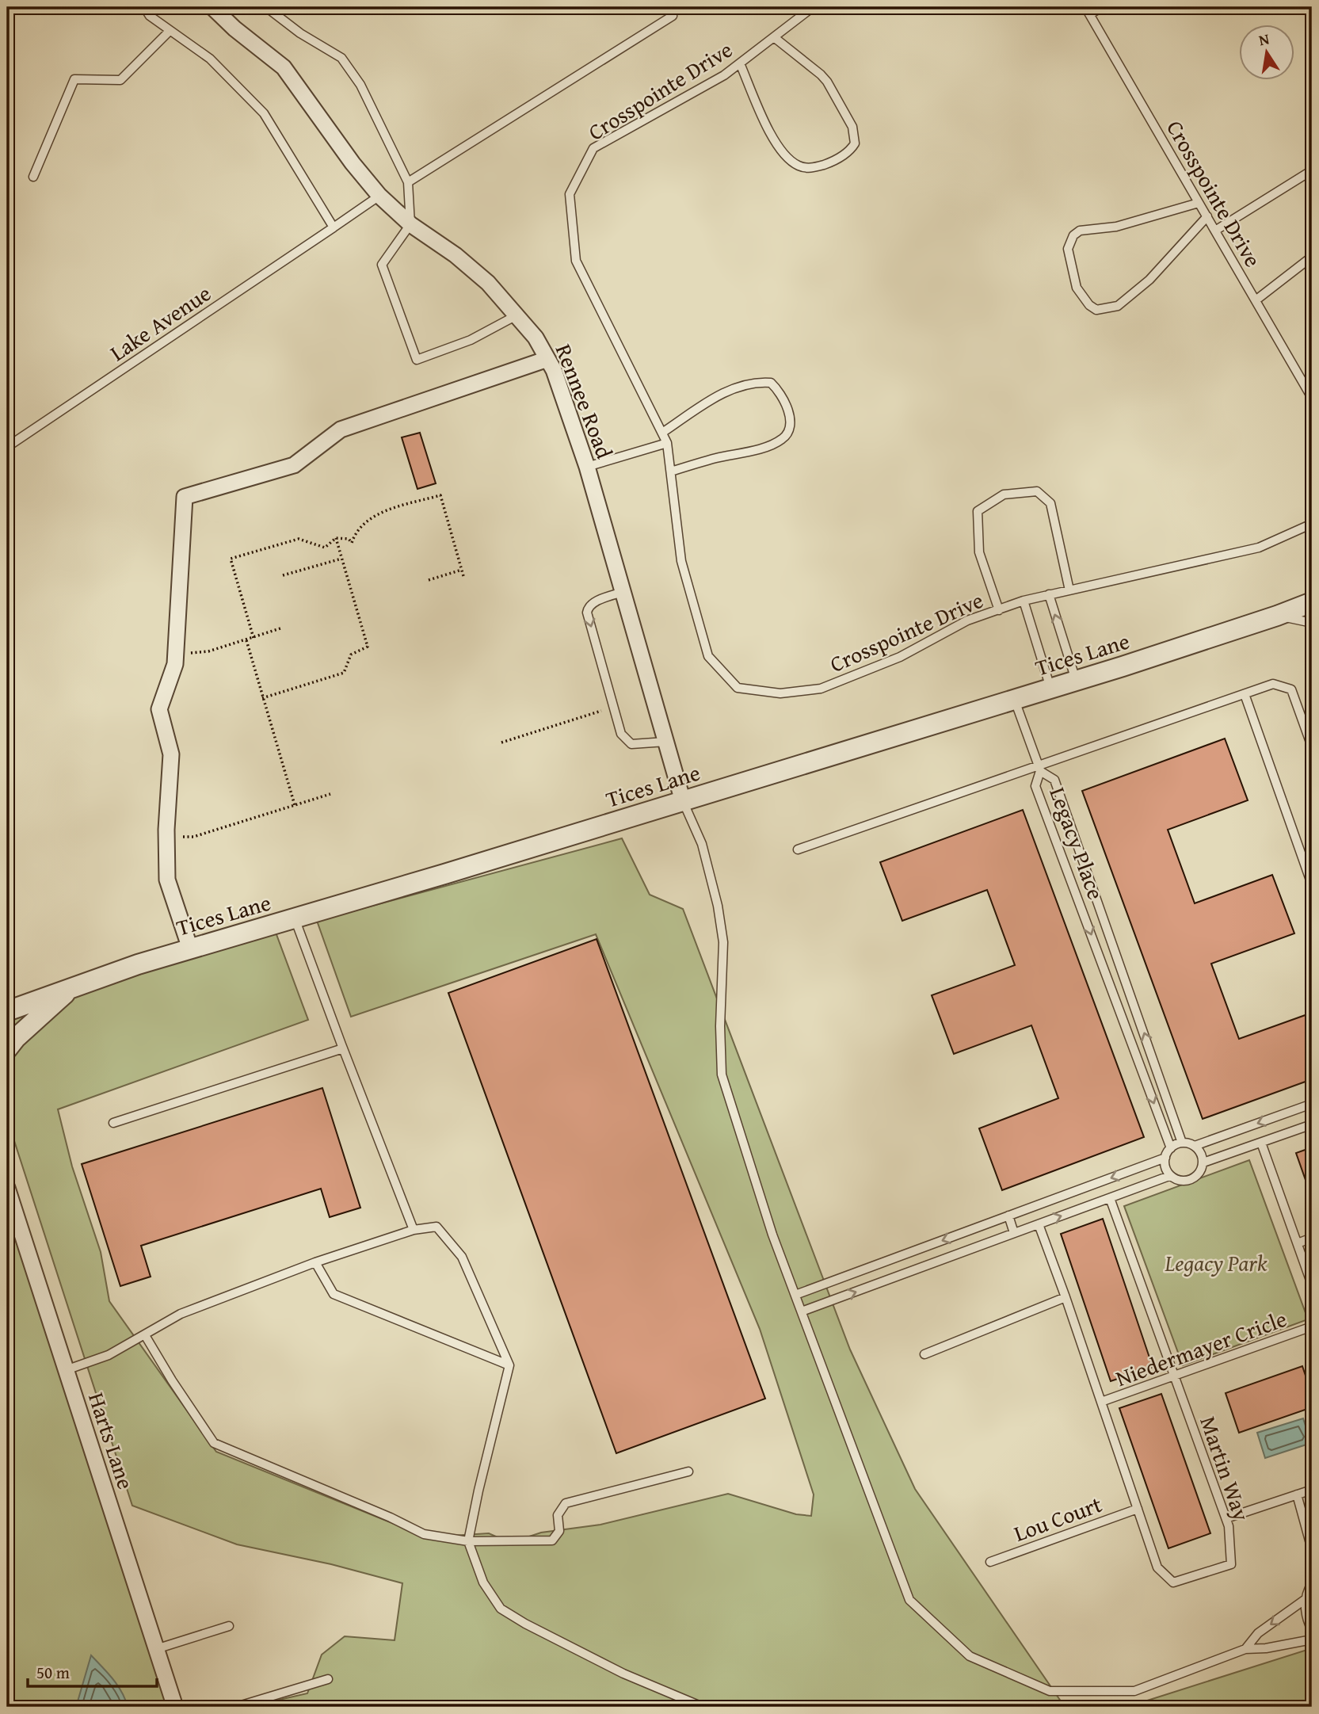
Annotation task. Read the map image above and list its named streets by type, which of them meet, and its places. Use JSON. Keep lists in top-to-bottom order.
{
  "streets": {
    "street": ["Rennee Road", "Tices Lane", "Harts Lane"],
    "lane": [
      "Crosspointe Drive",
      "Lake Avenue",
      "Legacy Place",
      "Niedermayer Cricle",
      "Martin Way",
      "Lou Court"
    ]
  },
  "crossings": [
    ["Lake Avenue", "Rennee Road"],
    ["Rennee Road", "Tices Lane"],
    ["Niedermayer Cricle", "Martin Way"],
    ["Martin Way", "Lou Court"]
  ],
  "parks": ["Legacy Park"],
  "scale_bar": "50 m",
  "north": "top"
}
